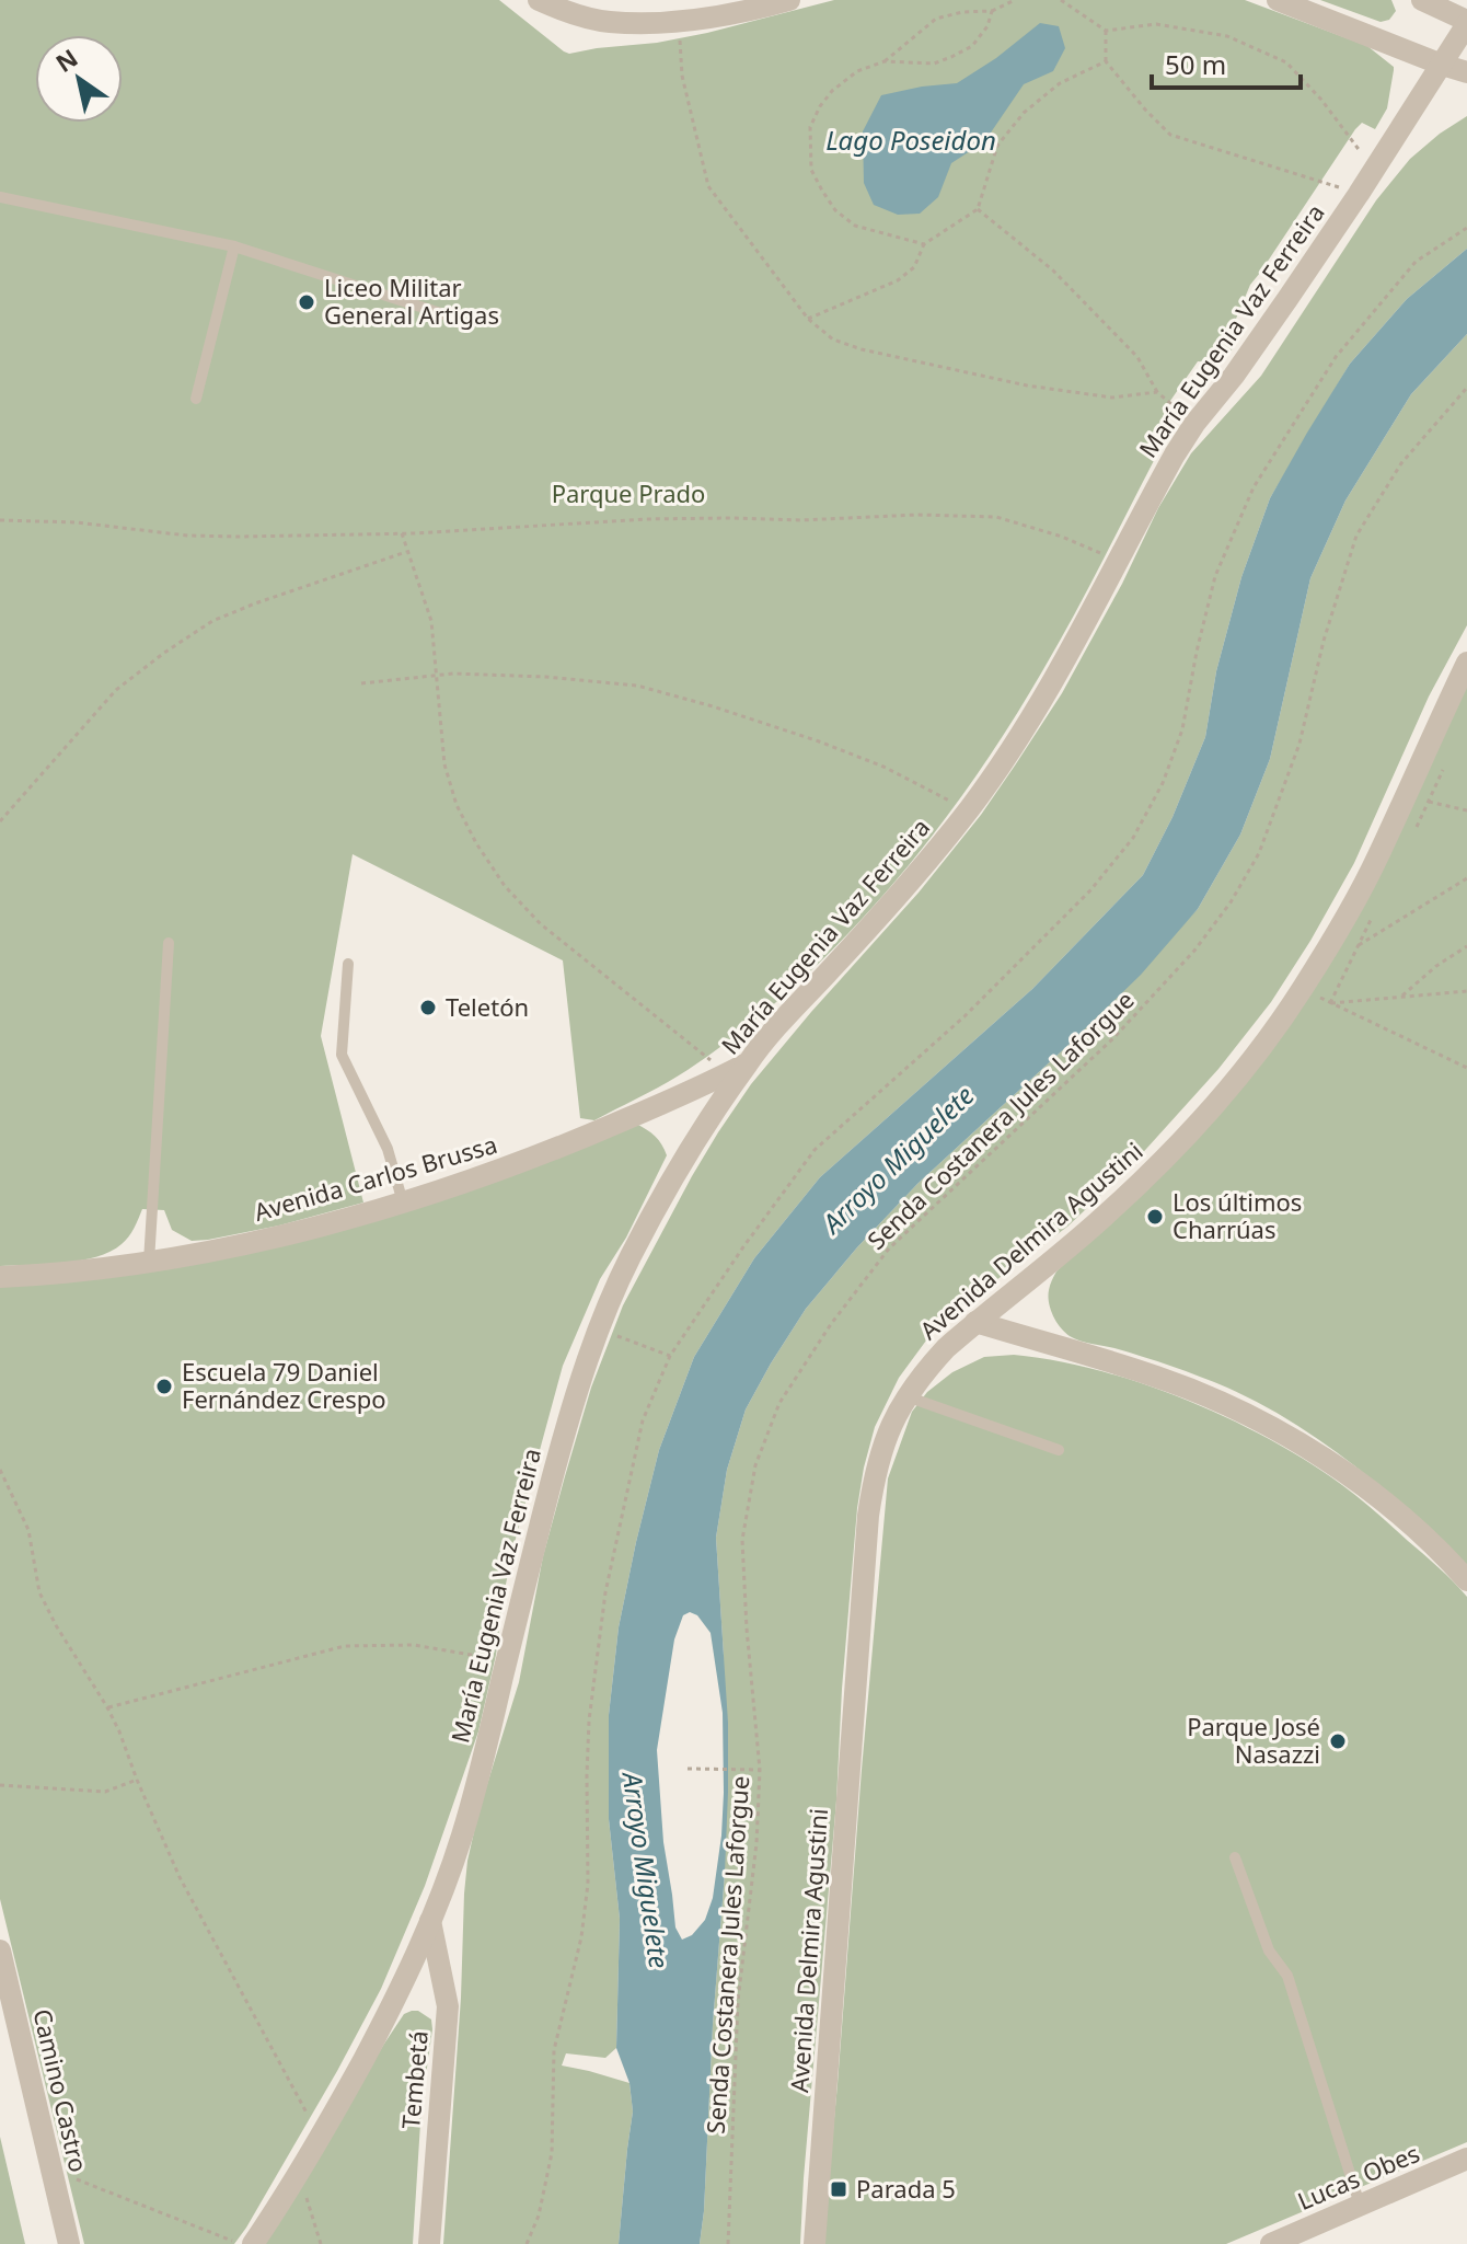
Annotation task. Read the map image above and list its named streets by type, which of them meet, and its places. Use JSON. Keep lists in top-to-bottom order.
{
  "streets": {
    "street": [
      "María Eugenia Vaz Ferreira",
      "Avenida Carlos Brussa",
      "Avenida Delmira Agustini",
      "Tembetá",
      "Camino Castro",
      "Lucas Obes"
    ],
    "path": ["Senda Costanera Jules Laforgue"]
  },
  "crossings": [
    ["María Eugenia Vaz Ferreira", "Avenida Carlos Brussa"],
    ["María Eugenia Vaz Ferreira", "Tembetá"]
  ],
  "water": ["Lago Poseidon", "Arroyo Miguelete"],
  "parks": ["Parque Prado"],
  "places": {
    "other": [
      "Liceo Militar General Artigas",
      "Teletón",
      "Los últimos Charrúas",
      "Escuela 79 Daniel Fernández Crespo",
      "Parque José Nasazzi"
    ],
    "transit": ["Parada 5"]
  },
  "scale_bar": "50 m",
  "north": "top left"
}
